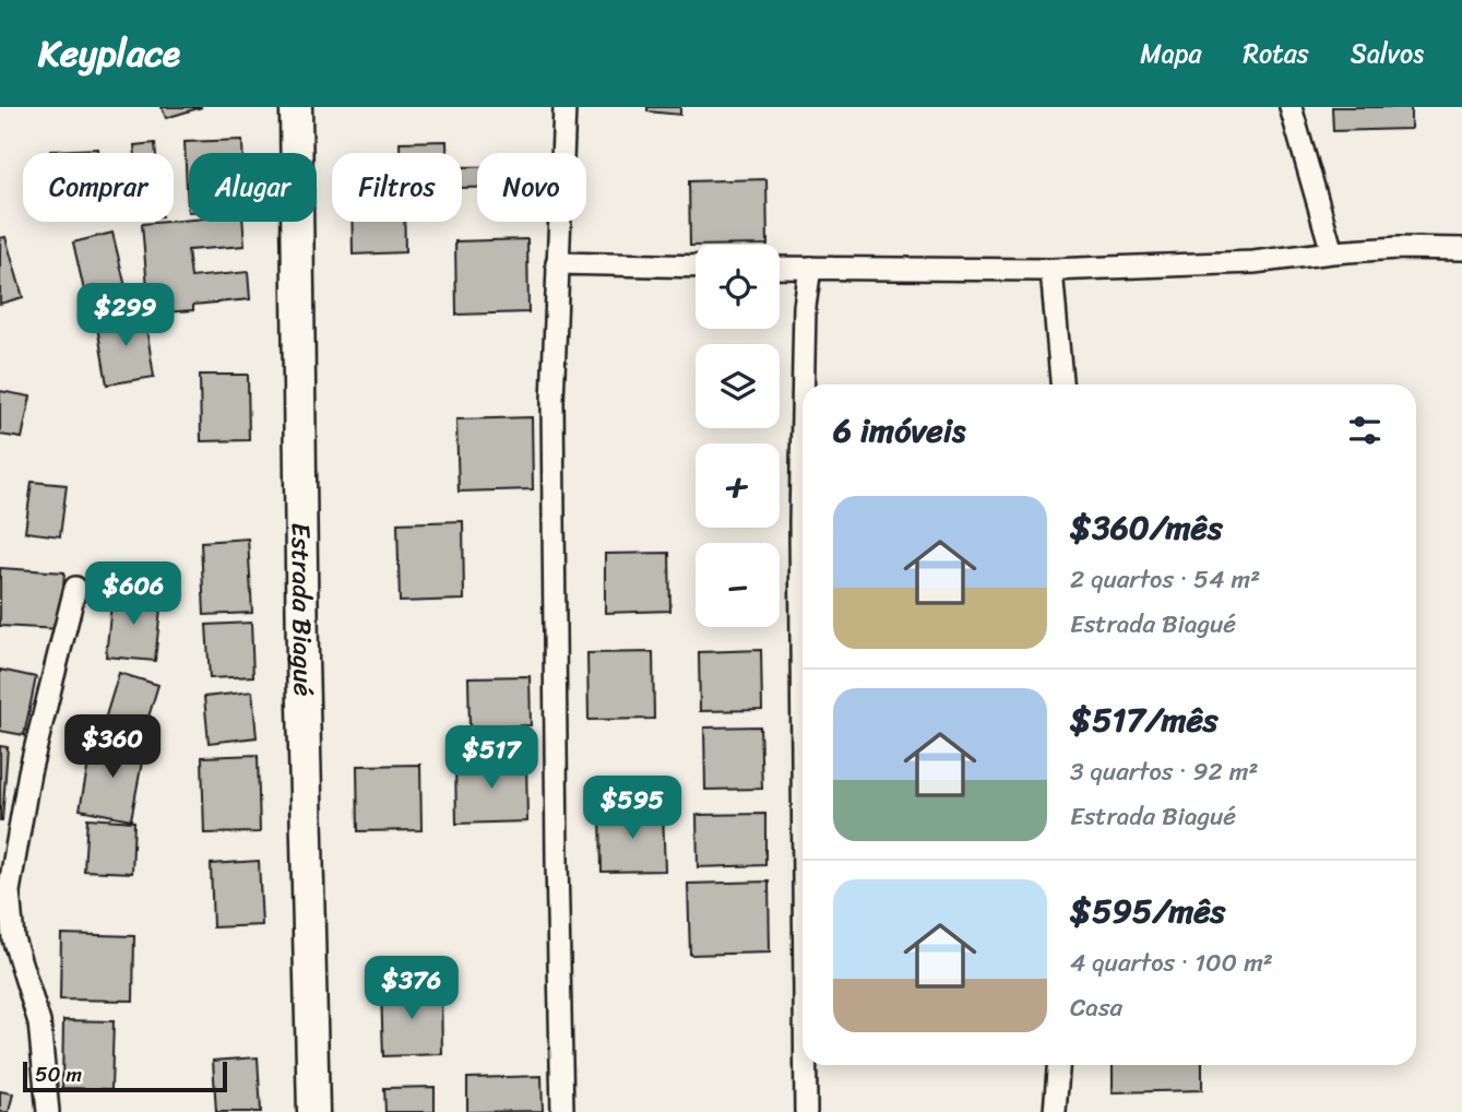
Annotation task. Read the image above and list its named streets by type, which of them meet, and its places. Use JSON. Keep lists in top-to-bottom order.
{
  "streets": {
    "main road": ["Estrada Biagué"]
  },
  "scale_bar": "50 m",
  "page": {
    "header": "Keyplace",
    "nav": ["Mapa", "Rotas", "Salvos"],
    "chip": [
      "Comprar",
      "Alugar",
      "Filtros",
      "Novo"
    ],
    "map_buttons": ["+", "−"],
    "price": [
      "$299",
      "$606",
      "$360",
      "$517",
      "$595",
      "$376"
    ],
    "heading": "6 imóveis",
    "list": [
      {
        "name": "$360/mês",
        "note": "2 quartos · 54 m² · Estrada Biagué"
      },
      {
        "name": "$517/mês",
        "note": "3 quartos · 92 m² · Estrada Biagué"
      },
      {
        "name": "$595/mês",
        "note": "4 quartos · 100 m² · Casa"
      }
    ],
    "scale": "50 m"
  }
}
